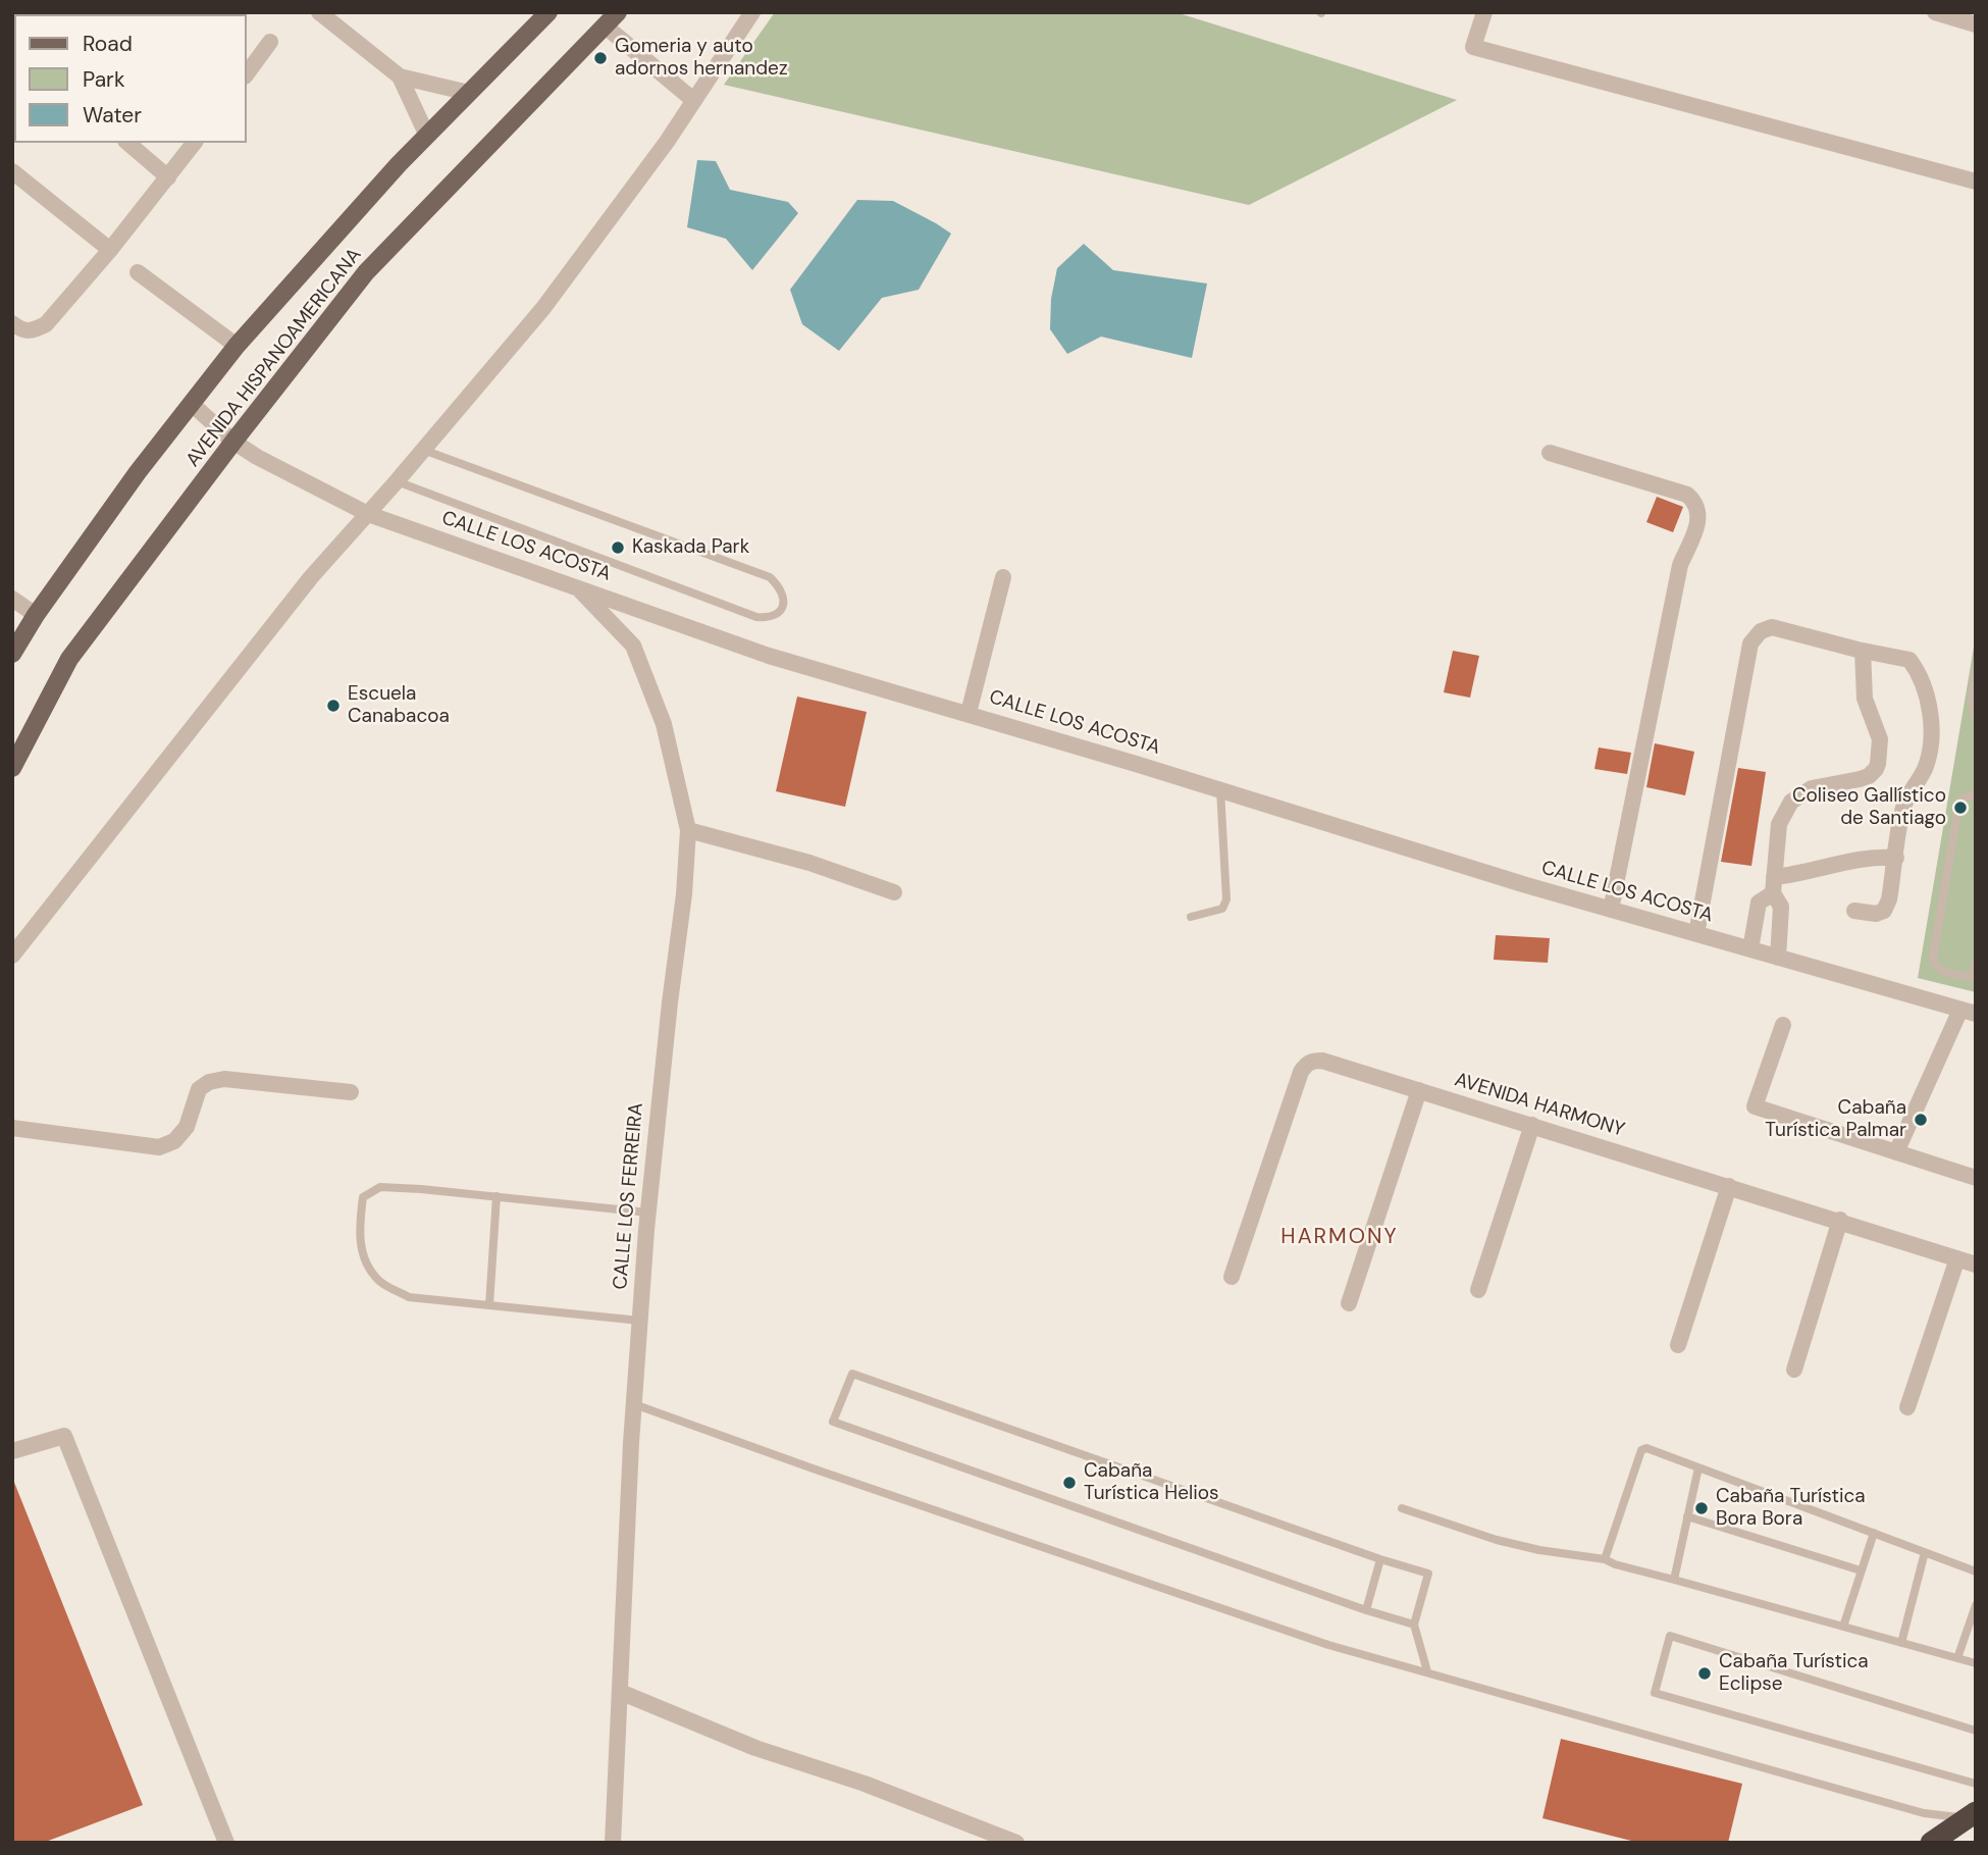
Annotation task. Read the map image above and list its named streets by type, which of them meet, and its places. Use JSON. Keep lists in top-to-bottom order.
{
  "streets": {
    "main road": ["AVENIDA HISPANOAMERICANA"],
    "street": ["CALLE LOS ACOSTA", "AVENIDA HARMONY", "CALLE LOS FERREIRA"]
  },
  "crossings": [
    ["AVENIDA HISPANOAMERICANA", "CALLE LOS ACOSTA"],
    ["CALLE LOS ACOSTA", "CALLE LOS FERREIRA"]
  ],
  "districts": ["HARMONY"],
  "places": [
    "Gomeria y auto adornos hernandez",
    "Kaskada Park",
    "Escuela Canabacoa",
    "Coliseo Gallístico de Santiago",
    "Cabaña Turística Palmar",
    "Cabaña Turística Helios",
    "Cabaña Turística Bora Bora",
    "Cabaña Turística Eclipse"
  ],
  "legend": ["Road", "Park", "Water"]
}
